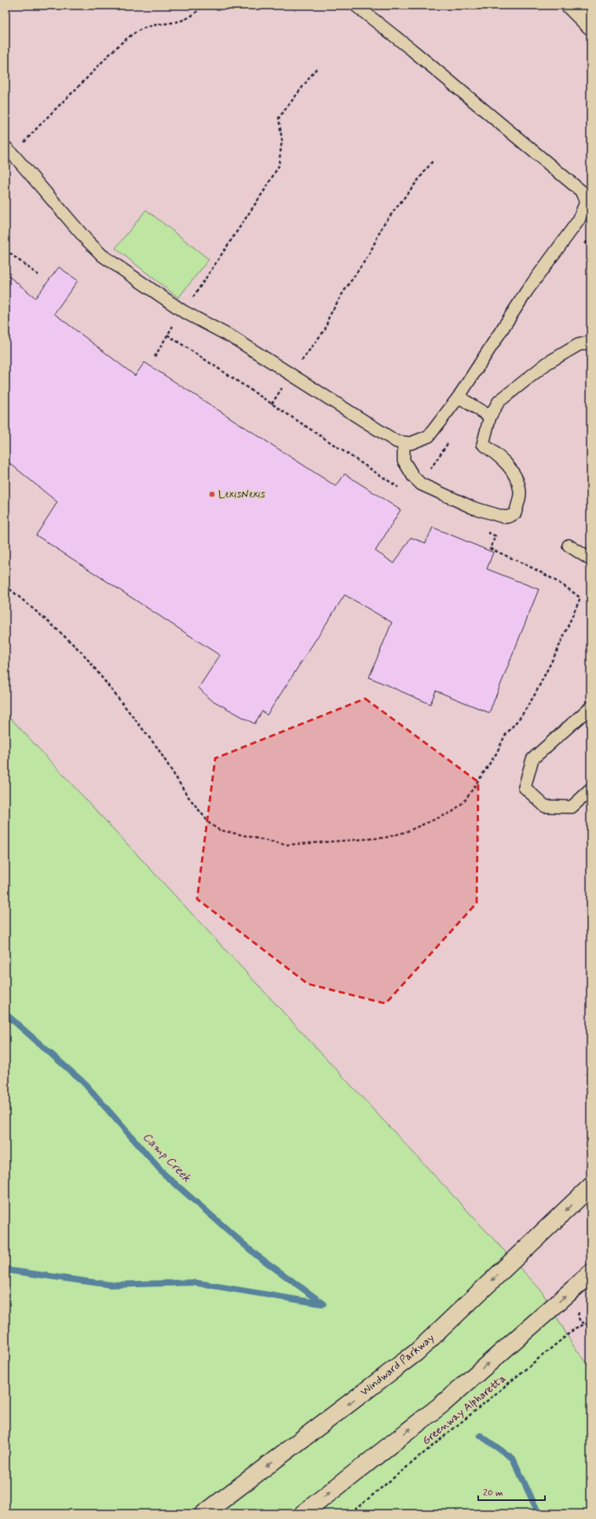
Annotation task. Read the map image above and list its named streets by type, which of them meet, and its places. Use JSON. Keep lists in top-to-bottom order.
{
  "streets": {
    "main road": ["Windward Parkway"],
    "path": ["Greenway Alpharetta"]
  },
  "water": ["Camp Creek"],
  "places": ["LexisNexis"],
  "scale_bar": "20 m"
}
